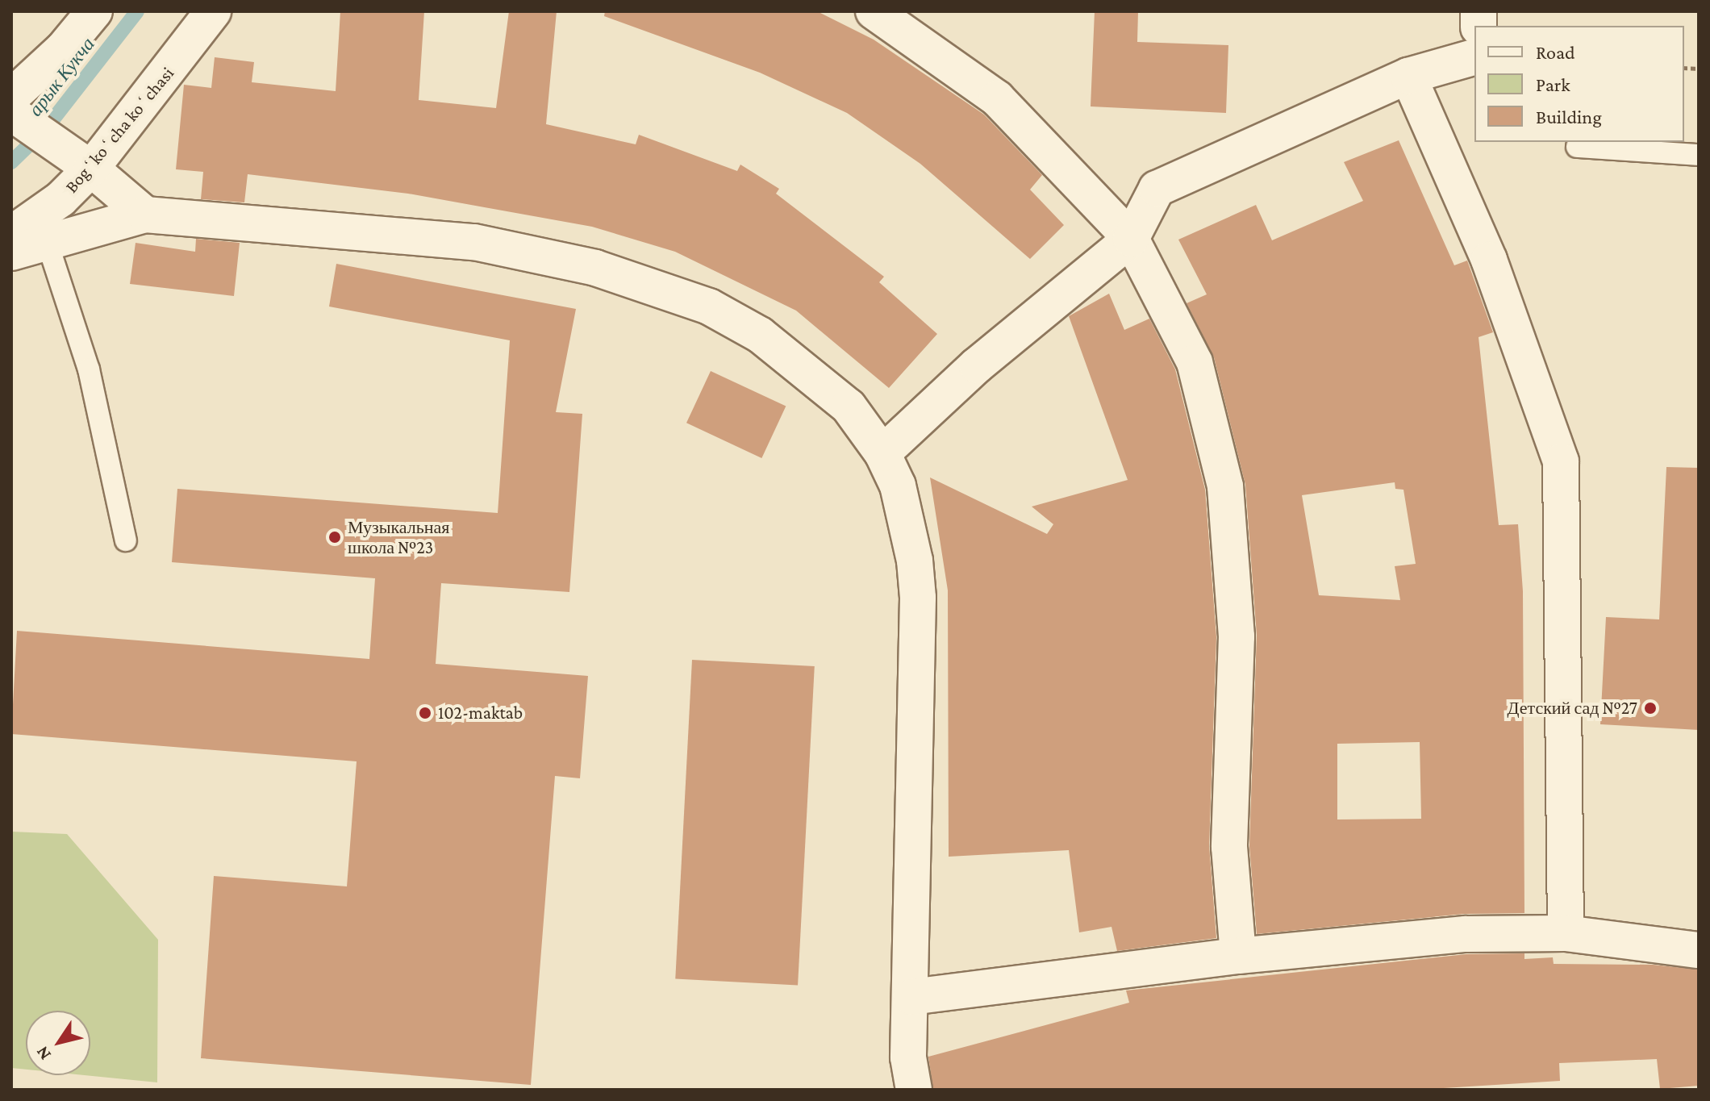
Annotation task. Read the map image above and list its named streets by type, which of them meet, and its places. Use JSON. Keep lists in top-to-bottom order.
{
  "streets": {
    "street": ["Bogʻkoʻcha koʻchasi"]
  },
  "water": ["арык Кукча"],
  "places": ["Музыкальная школа №23", "Детский сад №27", "102-maktab"],
  "legend": ["Road", "Park", "Building"],
  "north": "bottom left"
}
